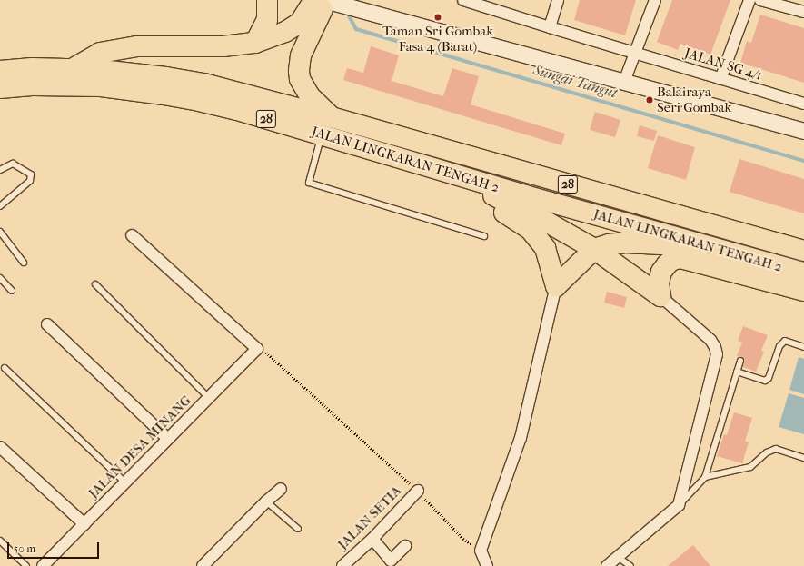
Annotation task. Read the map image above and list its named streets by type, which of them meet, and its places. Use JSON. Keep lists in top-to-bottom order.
{
  "streets": {
    "highway": ["28", "JALAN LINGKARAN TENGAH 2"],
    "street": ["JALAN SG 4/1", "JALAN DESA MINANG", "JALAN SETIA"]
  },
  "water": ["Sungai Tangut"],
  "places": ["Taman Sri Gombak Fasa 4 (Barat)", "Balairaya Seri Gombak"],
  "scale_bar": "50 m"
}
